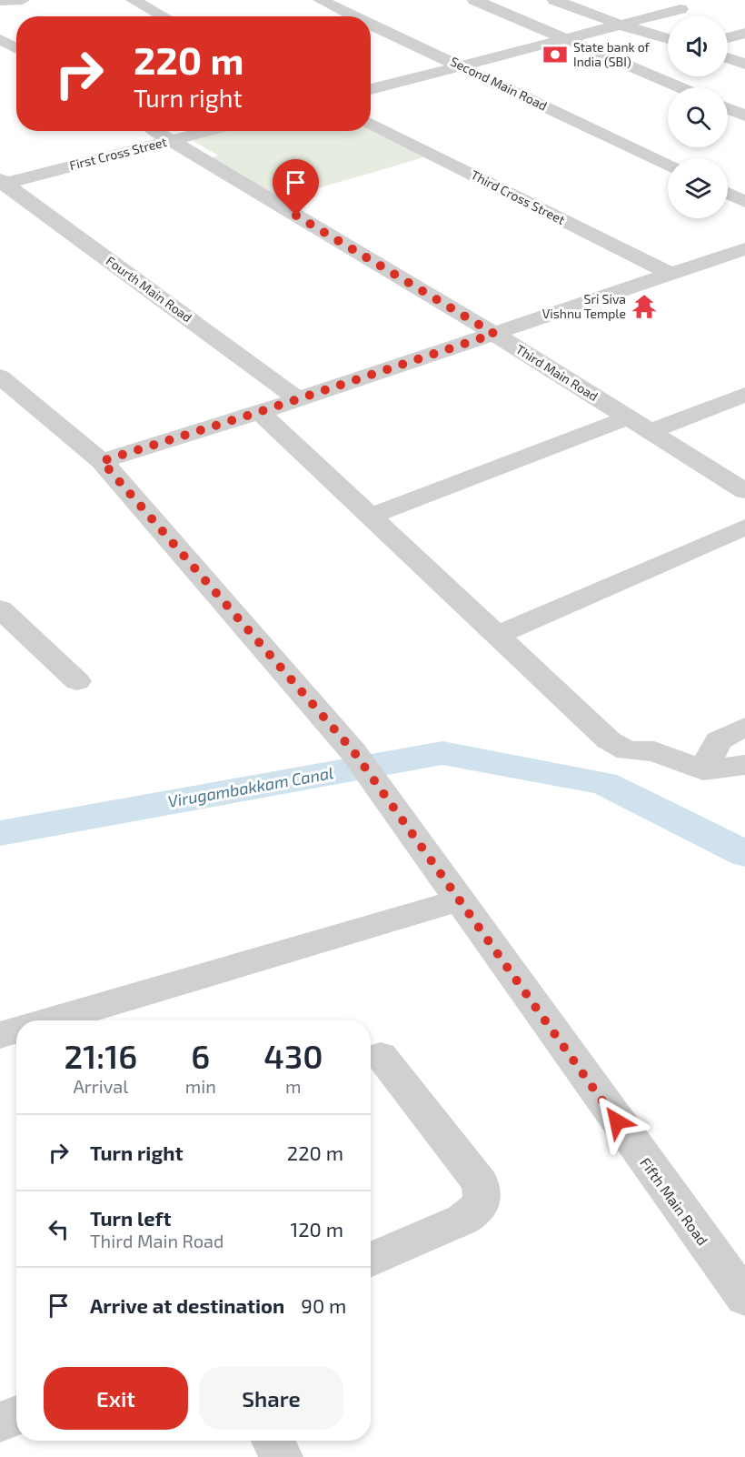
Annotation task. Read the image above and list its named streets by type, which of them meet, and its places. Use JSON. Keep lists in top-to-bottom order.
{
  "streets": {
    "street": [
      "Second Main Road",
      "First Cross Street",
      "Third Cross Street",
      "Fourth Main Road",
      "Third Main Road",
      "Fifth Main Road"
    ]
  },
  "crossings": [
    ["First Cross Street", "Fourth Main Road"],
    ["First Cross Street", "Third Main Road"]
  ],
  "water": ["Virugambakkam Canal"],
  "places": {
    "bank": ["State bank of India (SBI)"],
    "temple": ["Sri Siva Vishnu Temple"]
  },
  "page": {
    "turn": ["220 m", "Turn right"],
    "eta": [
      "21:16",
      "Arrival",
      "6",
      "min",
      "430",
      "m"
    ],
    "list": [
      {
        "name": "Turn right",
        "value": "220 m"
      },
      {
        "name": "Turn left",
        "note": "Third Main Road",
        "value": "120 m"
      },
      {
        "name": "Arrive at destination",
        "value": "90 m"
      }
    ],
    "buttons": ["Exit", "Share"]
  }
}
